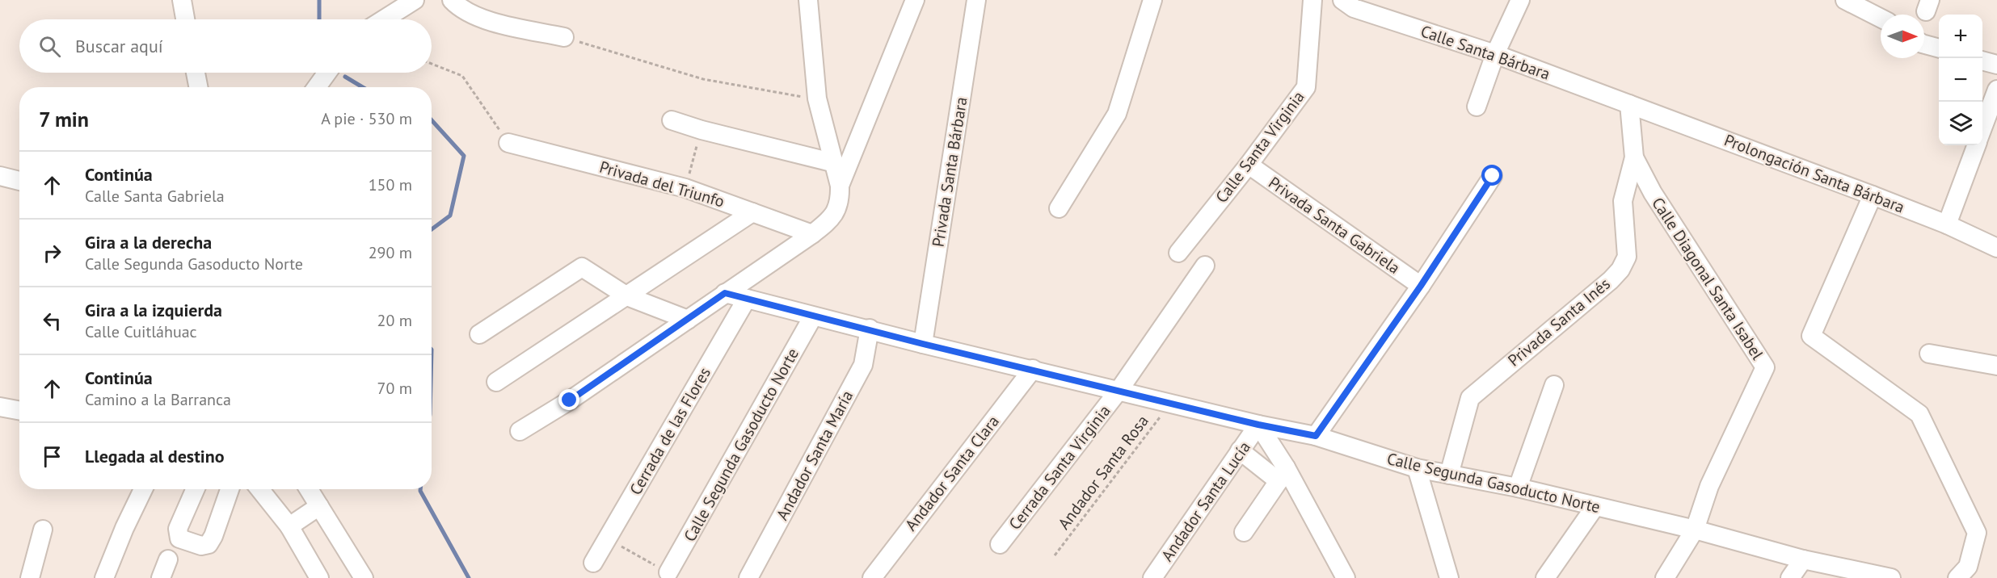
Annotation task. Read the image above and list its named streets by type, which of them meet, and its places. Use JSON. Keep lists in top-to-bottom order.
{
  "streets": {
    "street": [
      "Calle Santa Bárbara",
      "Calle Santa Virginia",
      "Privada Santa Bárbara",
      "Prolongación Santa Bárbara",
      "Privada del Triunfo",
      "Privada Santa Gabriela",
      "Calle Diagonal Santa Isabel",
      "Privada Santa Inés",
      "Cerrada de las Flores",
      "Calle Segunda Gasoducto Norte",
      "Andador Santa María",
      "Cerrada Santa Virginia",
      "Andador Santa Clara",
      "Andador Santa Lucía"
    ],
    "path": ["Andador Santa Rosa"]
  },
  "crossings": [
    ["Calle Santa Bárbara", "Prolongación Santa Bárbara"],
    ["Calle Santa Bárbara", "Calle Diagonal Santa Isabel"],
    ["Calle Santa Virginia", "Privada Santa Gabriela"],
    ["Privada Santa Bárbara", "Calle Segunda Gasoducto Norte"],
    ["Prolongación Santa Bárbara", "Calle Diagonal Santa Isabel"],
    ["Calle Diagonal Santa Isabel", "Privada Santa Inés"],
    ["Calle Diagonal Santa Isabel", "Calle Segunda Gasoducto Norte"],
    ["Privada Santa Inés", "Calle Segunda Gasoducto Norte"],
    ["Cerrada de las Flores", "Calle Segunda Gasoducto Norte"],
    ["Calle Segunda Gasoducto Norte", "Andador Santa María"],
    ["Calle Segunda Gasoducto Norte", "Cerrada Santa Virginia"],
    ["Calle Segunda Gasoducto Norte", "Andador Santa Rosa"],
    ["Calle Segunda Gasoducto Norte", "Andador Santa Clara"],
    ["Calle Segunda Gasoducto Norte", "Andador Santa Lucía"]
  ],
  "north": "right",
  "page": {
    "map_buttons": ["+", "−"],
    "search": "Buscar aquí",
    "heading": ["7 min", "A pie · 530 m"],
    "list": [
      ["Continúa", "Calle Santa Gabriela", "150 m"],
      ["Gira a la derecha", "Calle Segunda Gasoducto Norte", "290 m"],
      ["Gira a la izquierda", "Calle Cuitláhuac", "20 m"],
      ["Continúa", "Camino a la Barranca", "70 m"],
      "Llegada al destino"
    ]
  }
}
